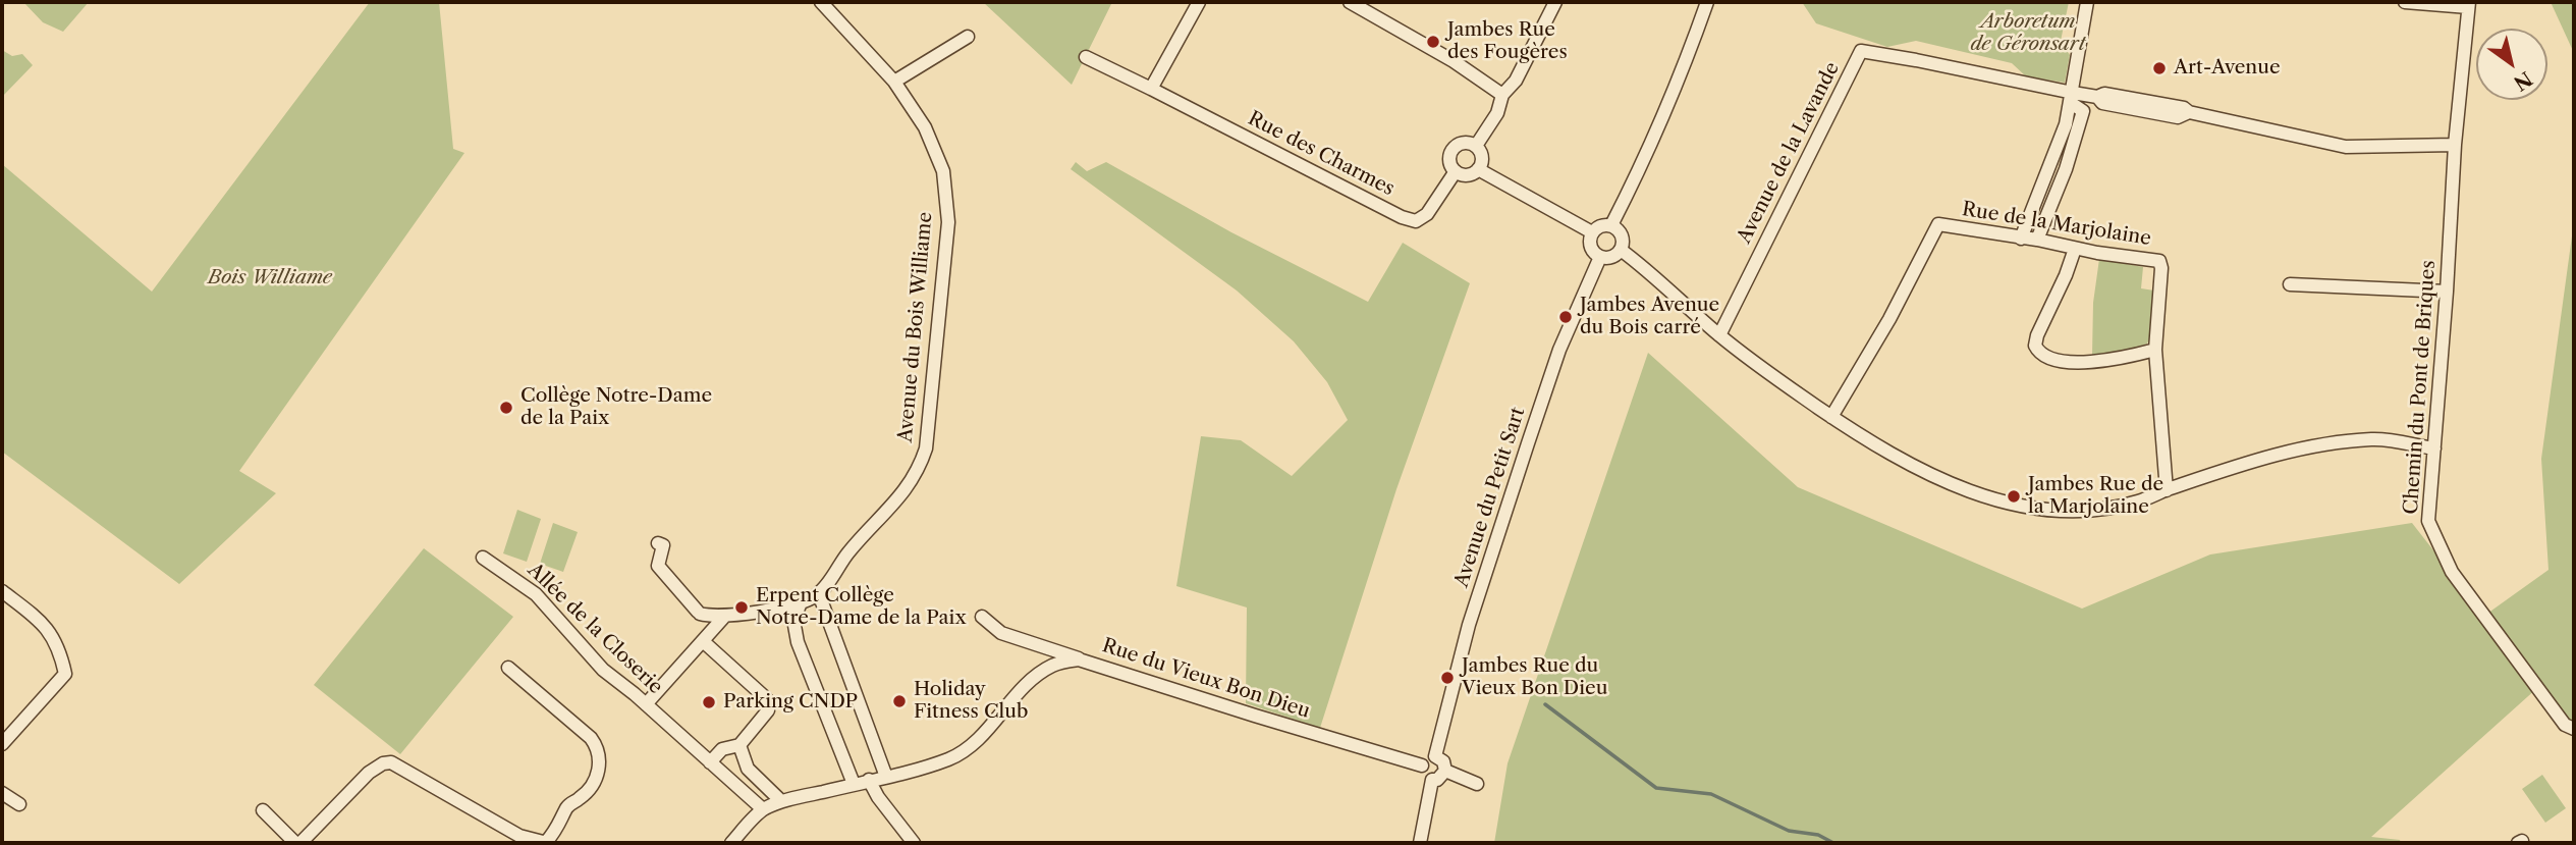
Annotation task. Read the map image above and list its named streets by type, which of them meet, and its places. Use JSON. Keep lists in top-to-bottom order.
{
  "streets": {
    "street": [
      "Avenue de la Lavande",
      "Rue des Charmes",
      "Rue de la Marjolaine",
      "Avenue du Bois Williame",
      "Chemin du Pont de Briques",
      "Avenue du Petit Sart",
      "Allée de la Closerie",
      "Rue du Vieux Bon Dieu"
    ]
  },
  "crossings": [
    ["Avenue de la Lavande", "Chemin du Pont de Briques"],
    ["Avenue du Petit Sart", "Rue du Vieux Bon Dieu"]
  ],
  "parks": ["Arboretum de Géronsart", "Bois Williame"],
  "places": [
    "Jambes Rue des Fougères",
    "Art-Avenue",
    "Jambes Avenue du Bois carré",
    "Collège Notre-Dame de la Paix",
    "Jambes Rue de la Marjolaine",
    "Erpent Collège Notre-Dame de la Paix",
    "Jambes Rue du Vieux Bon Dieu",
    "Holiday Fitness Club",
    "Parking CNDP"
  ],
  "north": "bottom right"
}
